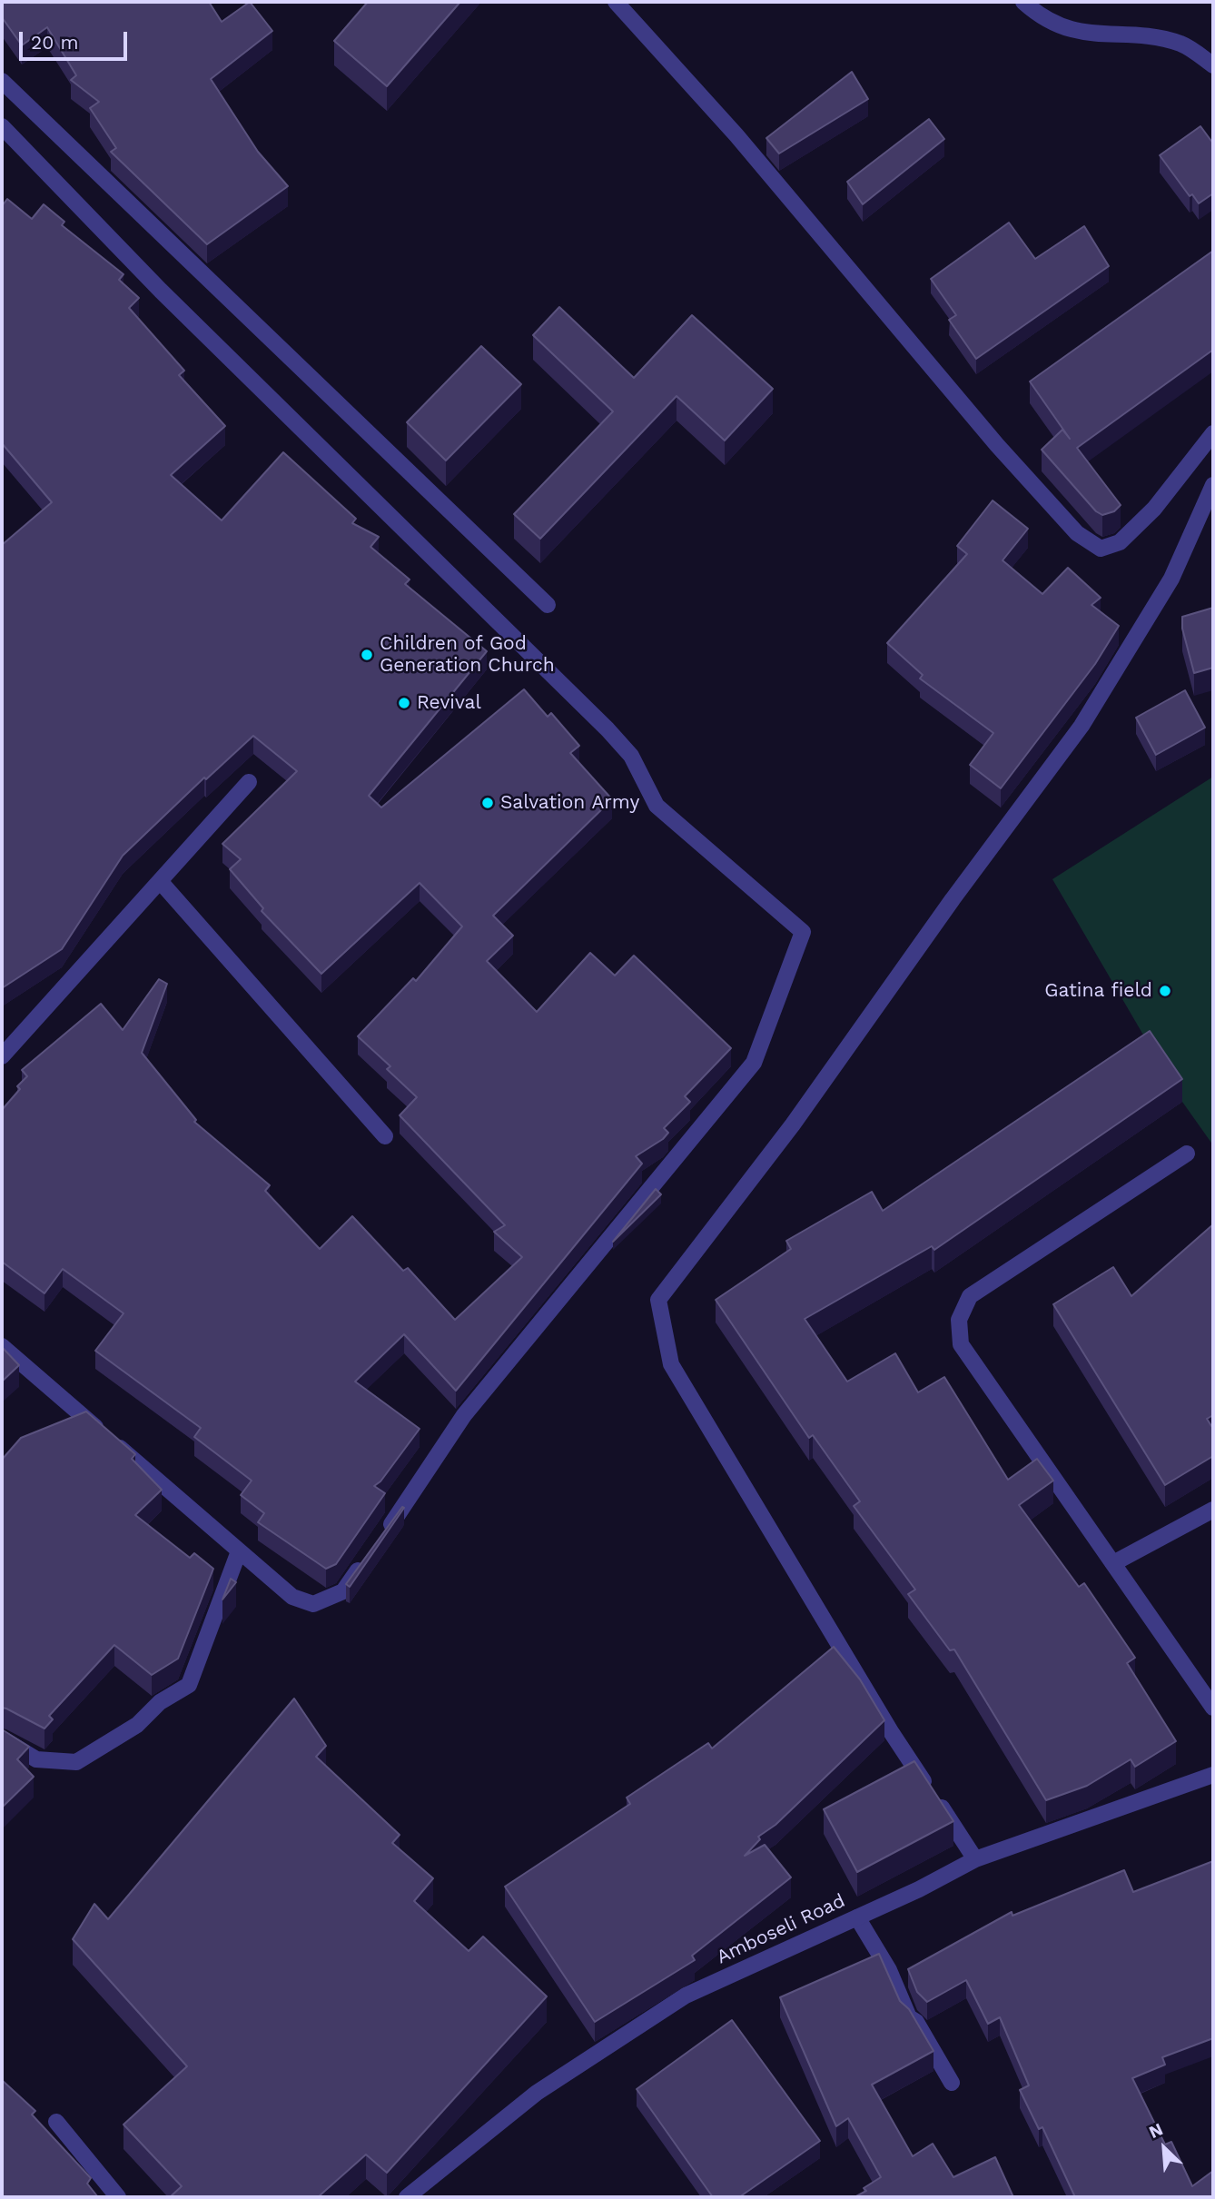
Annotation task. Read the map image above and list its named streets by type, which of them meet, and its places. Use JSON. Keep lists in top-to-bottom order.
{
  "streets": {
    "street": ["Amboseli Road"]
  },
  "places": [
    "Children of God Generation Church",
    "Revival",
    "Salvation Army",
    "Gatina field"
  ],
  "scale_bar": "20 m",
  "north": "top left"
}
